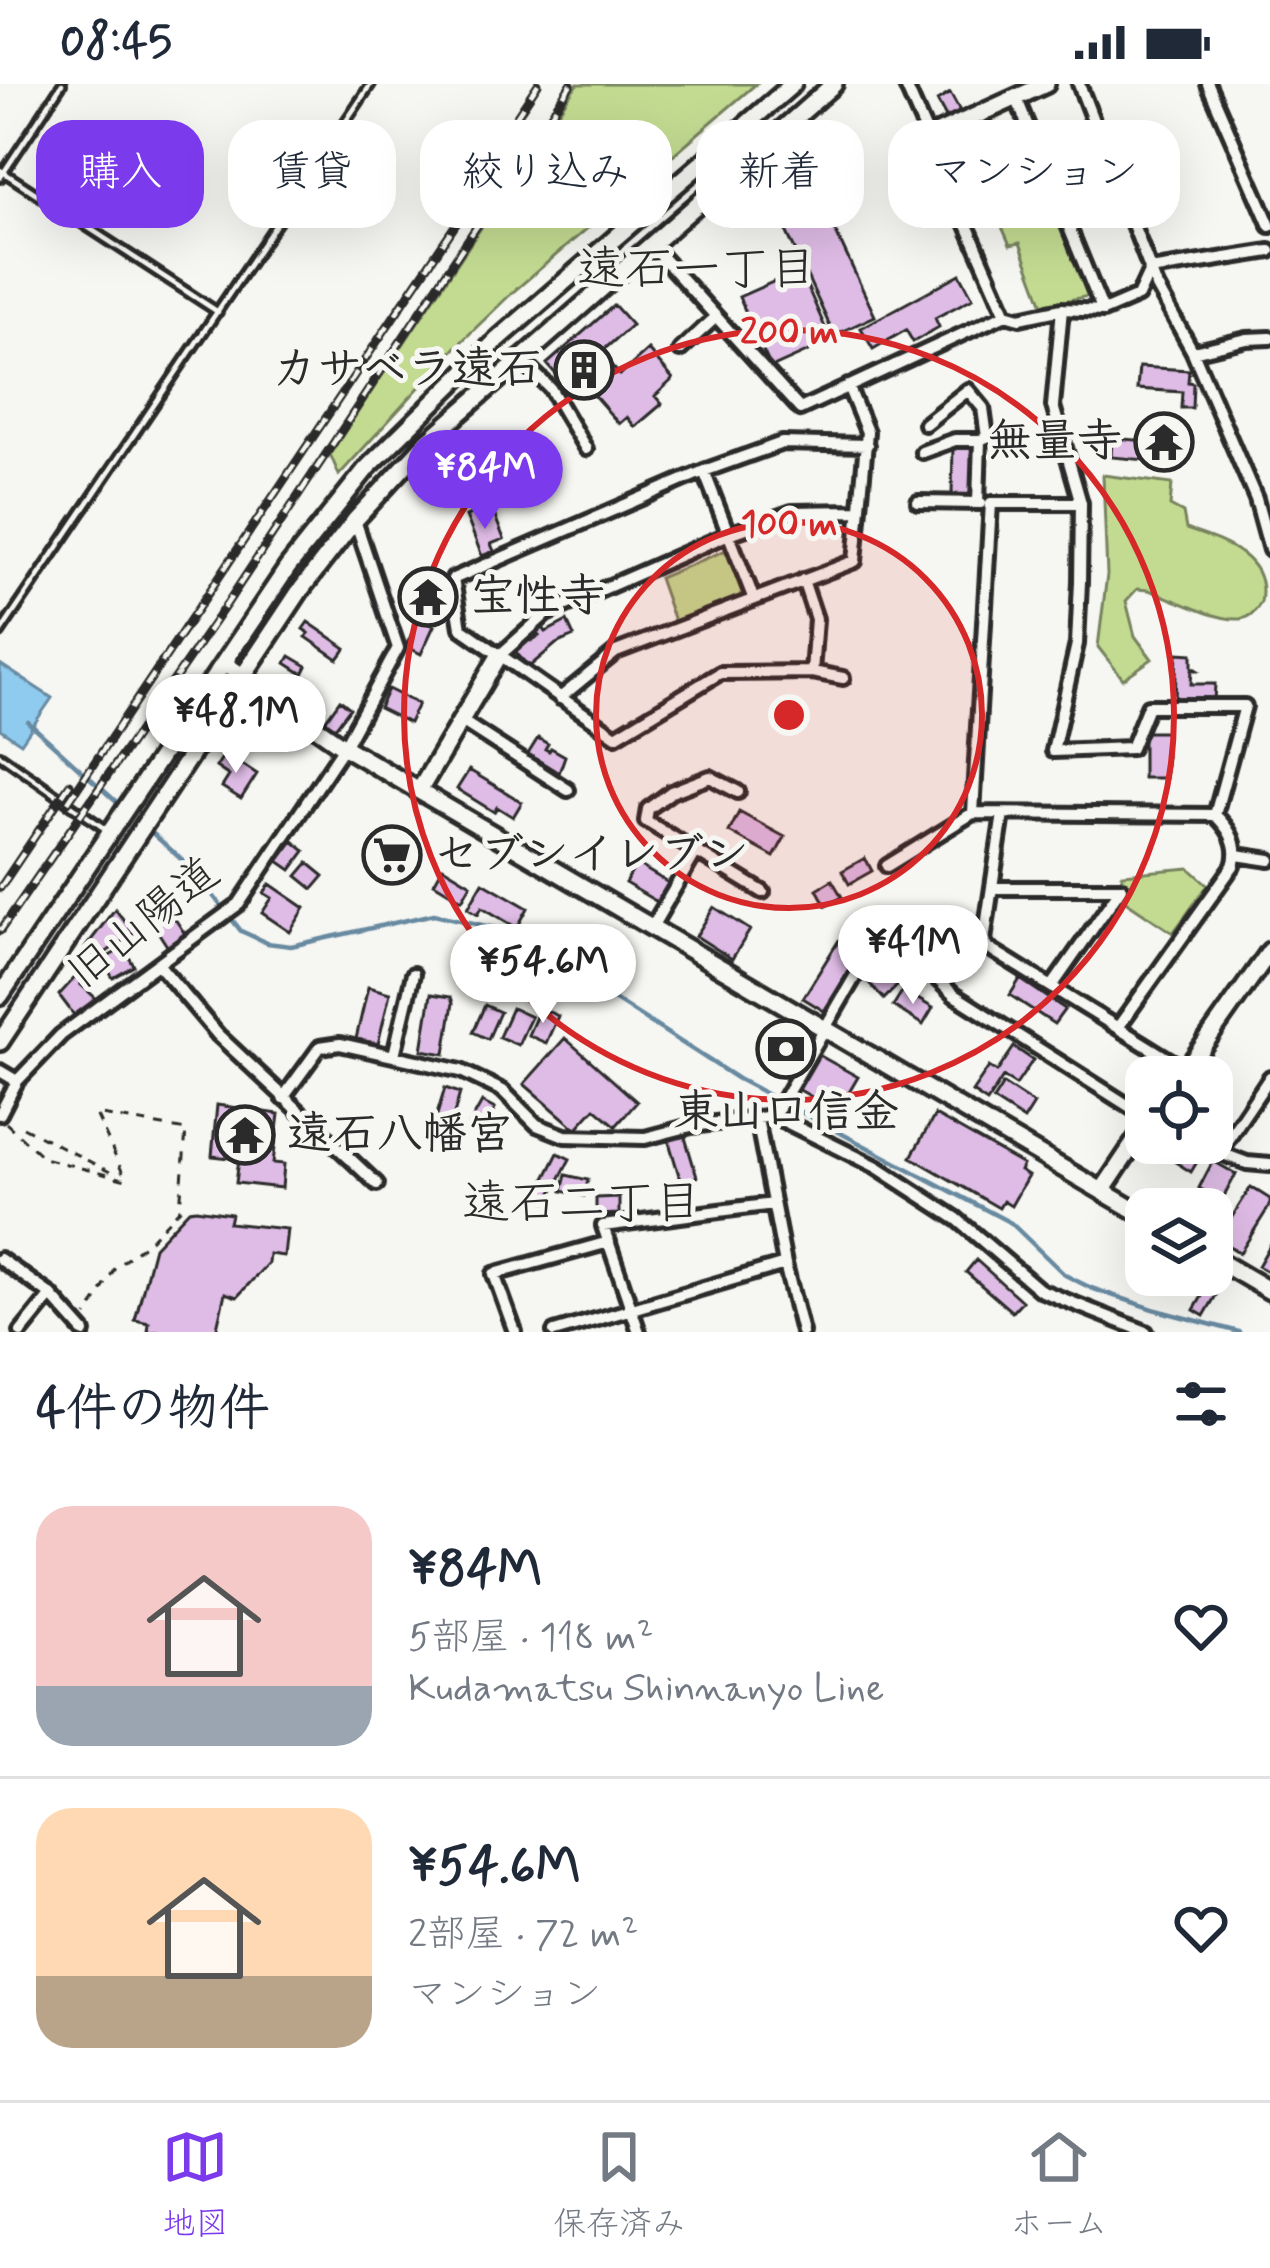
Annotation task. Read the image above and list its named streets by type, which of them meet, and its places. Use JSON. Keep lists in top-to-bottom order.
{
  "streets": {
    "street": ["旧山陽道"]
  },
  "districts": ["遠石一丁目", "遠石二丁目"],
  "places": {
    "building": ["カサベラ遠石"],
    "temple": ["無量寺", "宝性寺", "遠石八幡宮"],
    "supermarket": ["セブンイレブン"],
    "bank": ["東山口信金"]
  },
  "page": {
    "status": "08:45",
    "chip": [
      "購入",
      "賃貸",
      "絞り込み",
      "新着",
      "マンション"
    ],
    "price": [
      "¥84M",
      "¥48.1M",
      "¥41M",
      "¥54.6M"
    ],
    "heading": "4件の物件",
    "list": [
      {
        "name": "¥84M",
        "note": "5部屋 · 118 m² · Kudamatsu Shinnanyo Line"
      },
      {
        "name": "¥54.6M",
        "note": "2部屋 · 72 m² · マンション"
      }
    ],
    "tabs": ["地図", "保存済み", "ホーム"]
  },
  "rings": ["200 m", "100 m"]
}
